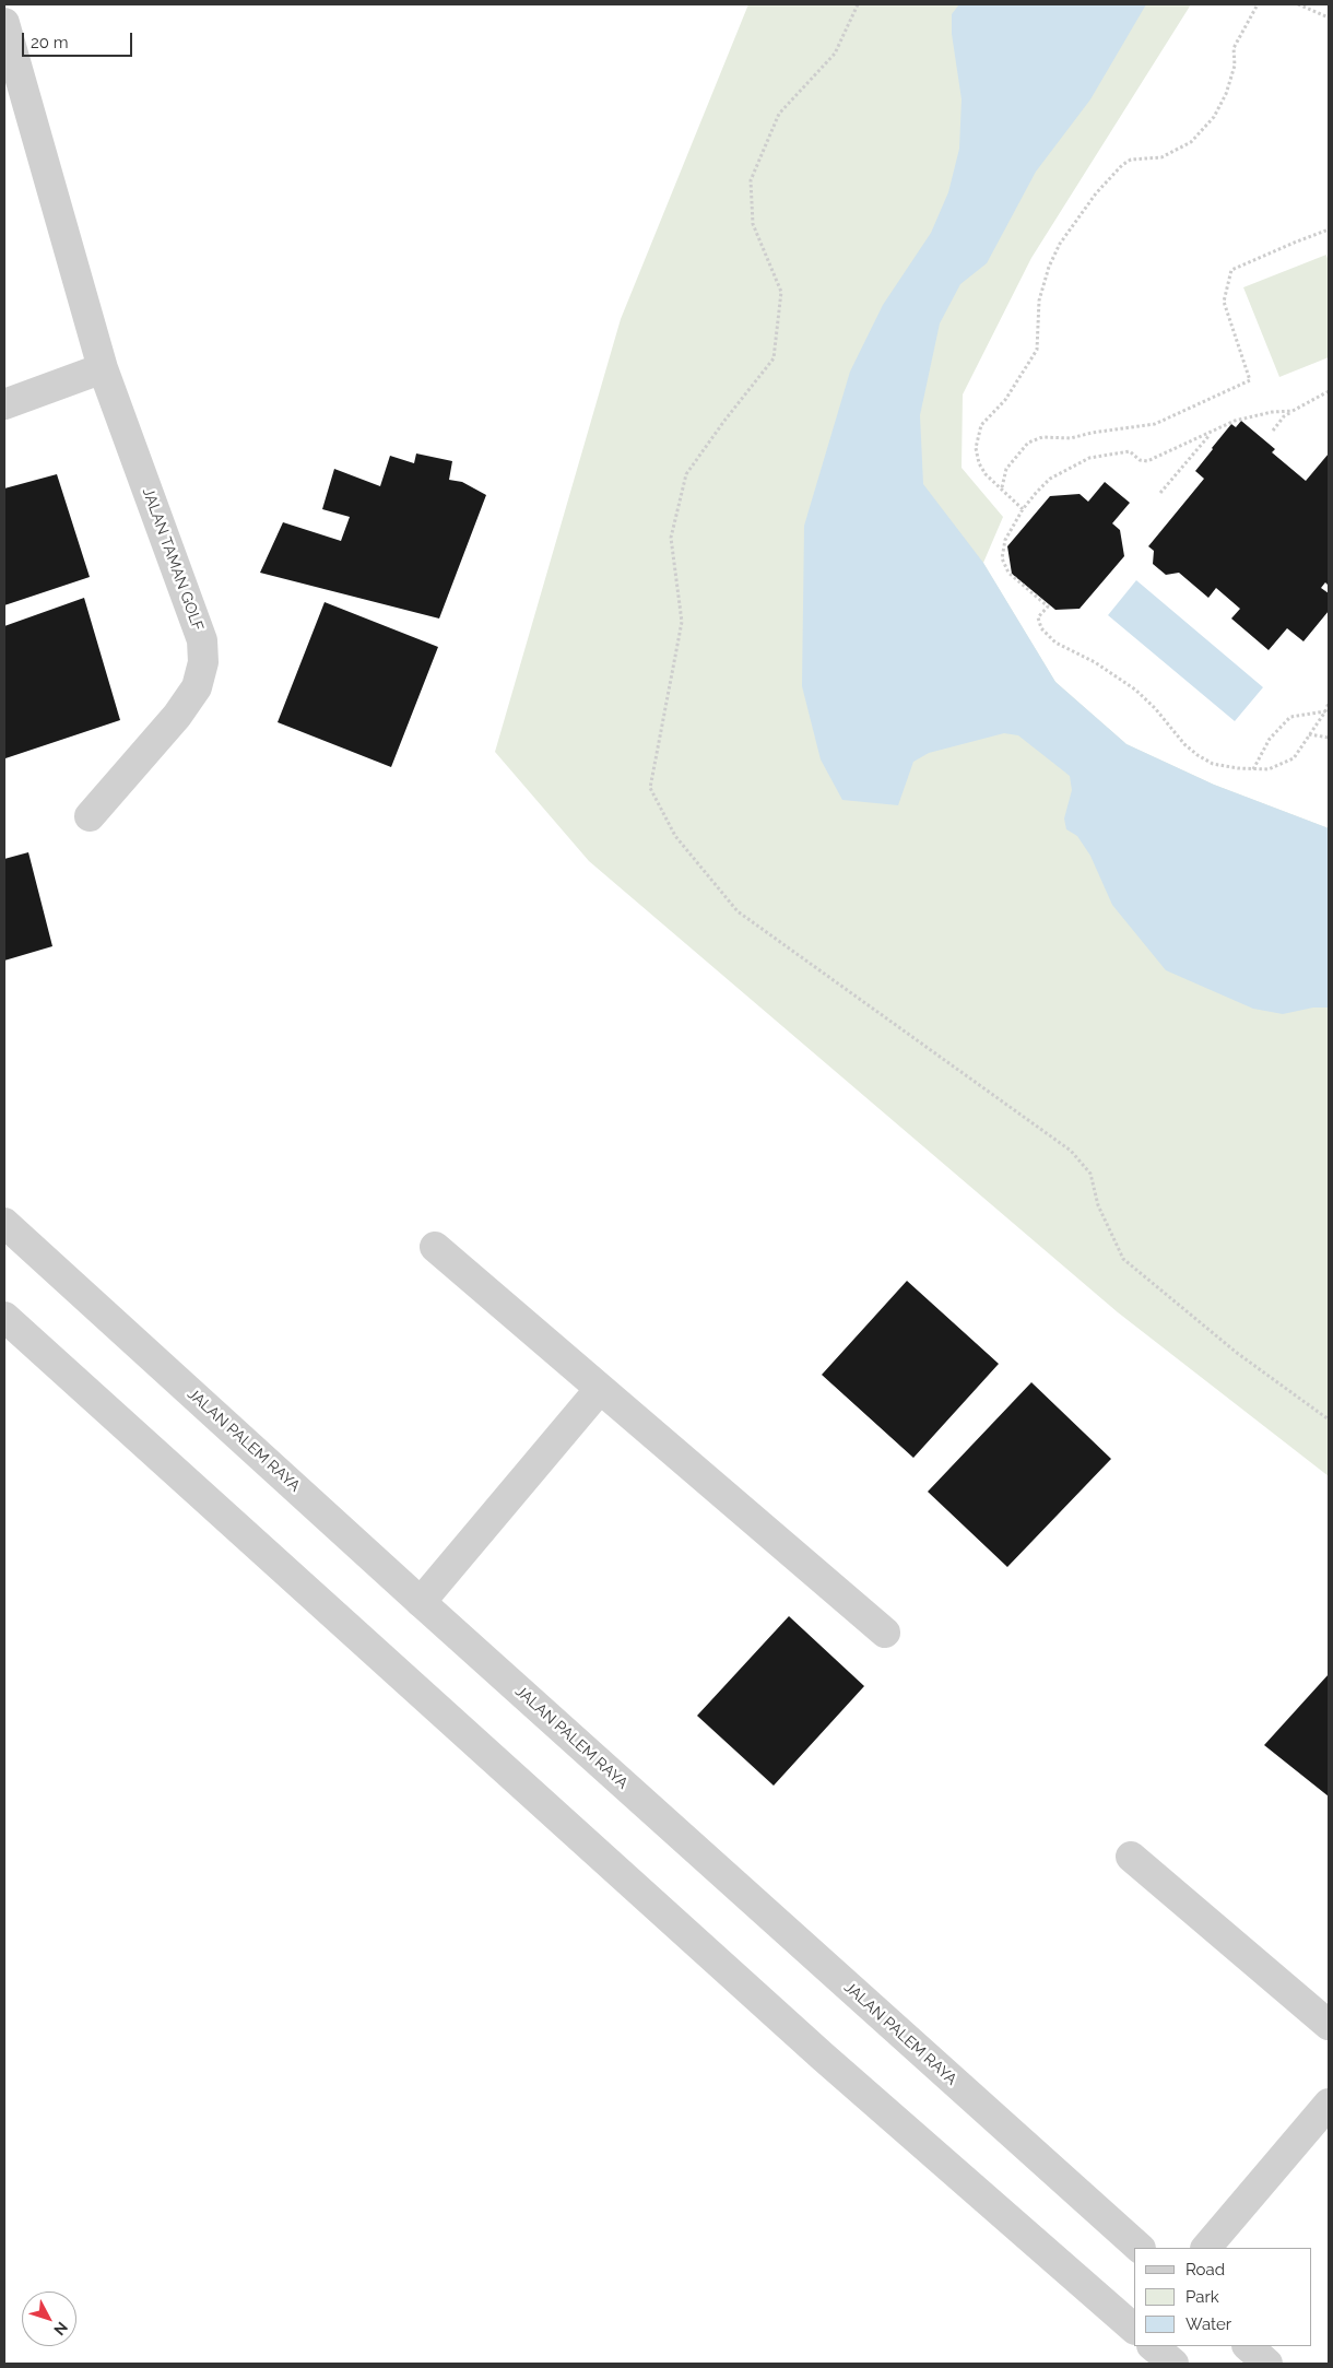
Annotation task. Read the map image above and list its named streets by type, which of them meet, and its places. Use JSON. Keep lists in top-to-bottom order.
{
  "streets": {
    "street": ["JALAN TAMAN GOLF", "JALAN PALEM RAYA"]
  },
  "legend": ["Road", "Park", "Water"],
  "scale_bar": "20 m",
  "north": "bottom right"
}
